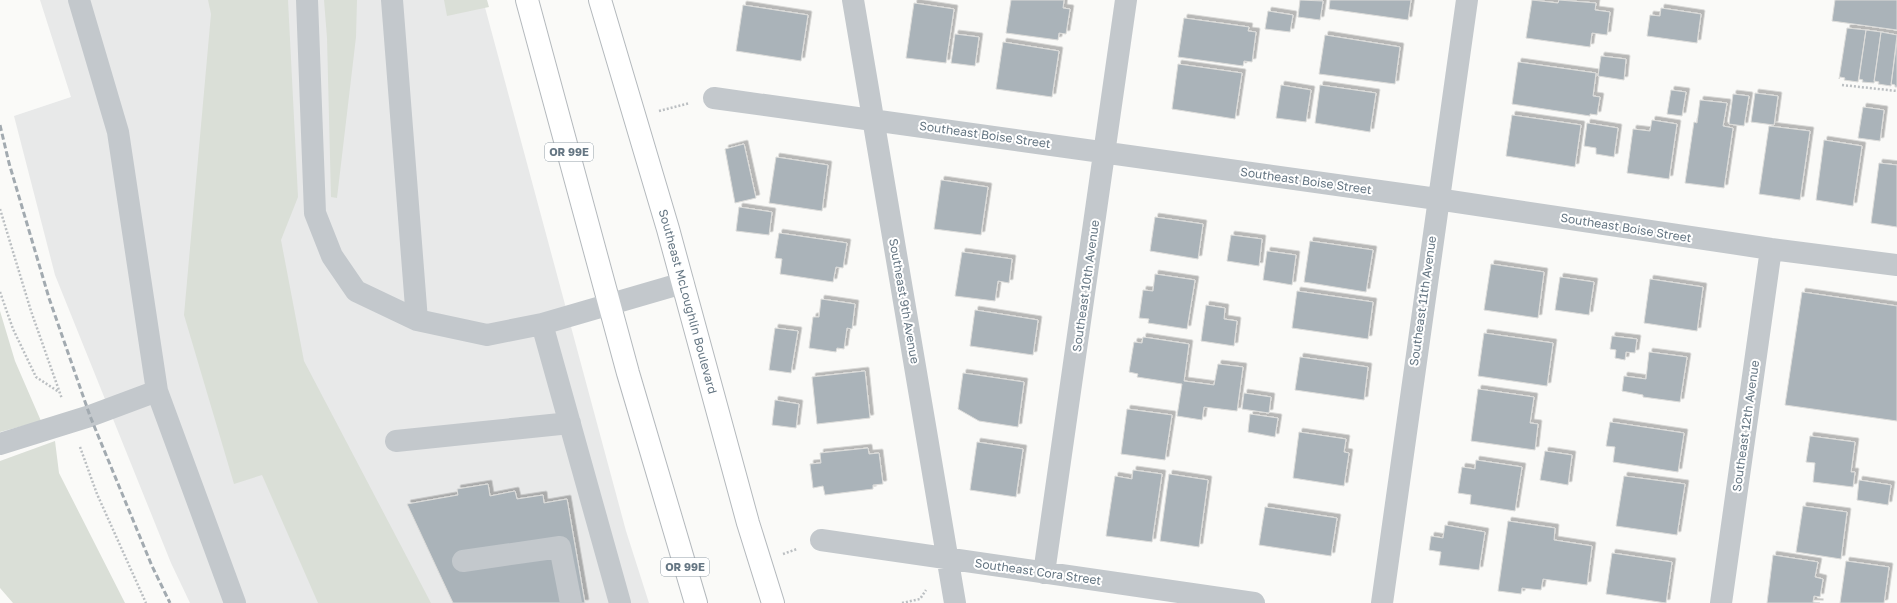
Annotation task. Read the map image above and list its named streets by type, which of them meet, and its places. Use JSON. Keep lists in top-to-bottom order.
{
  "streets": {
    "highway": ["OR 99E", "Southeast McLoughlin Boulevard"],
    "street": [
      "Southeast Boise Street",
      "Southeast 10th Avenue",
      "Southeast 9th Avenue",
      "Southeast 11th Avenue",
      "Southeast 12th Avenue",
      "Southeast Cora Street"
    ]
  },
  "crossings": [
    ["Southeast Boise Street", "Southeast 10th Avenue"],
    ["Southeast Boise Street", "Southeast 9th Avenue"],
    ["Southeast Boise Street", "Southeast 11th Avenue"],
    ["Southeast Boise Street", "Southeast 12th Avenue"],
    ["Southeast 10th Avenue", "Southeast Cora Street"],
    ["Southeast 9th Avenue", "Southeast Cora Street"]
  ]
}
